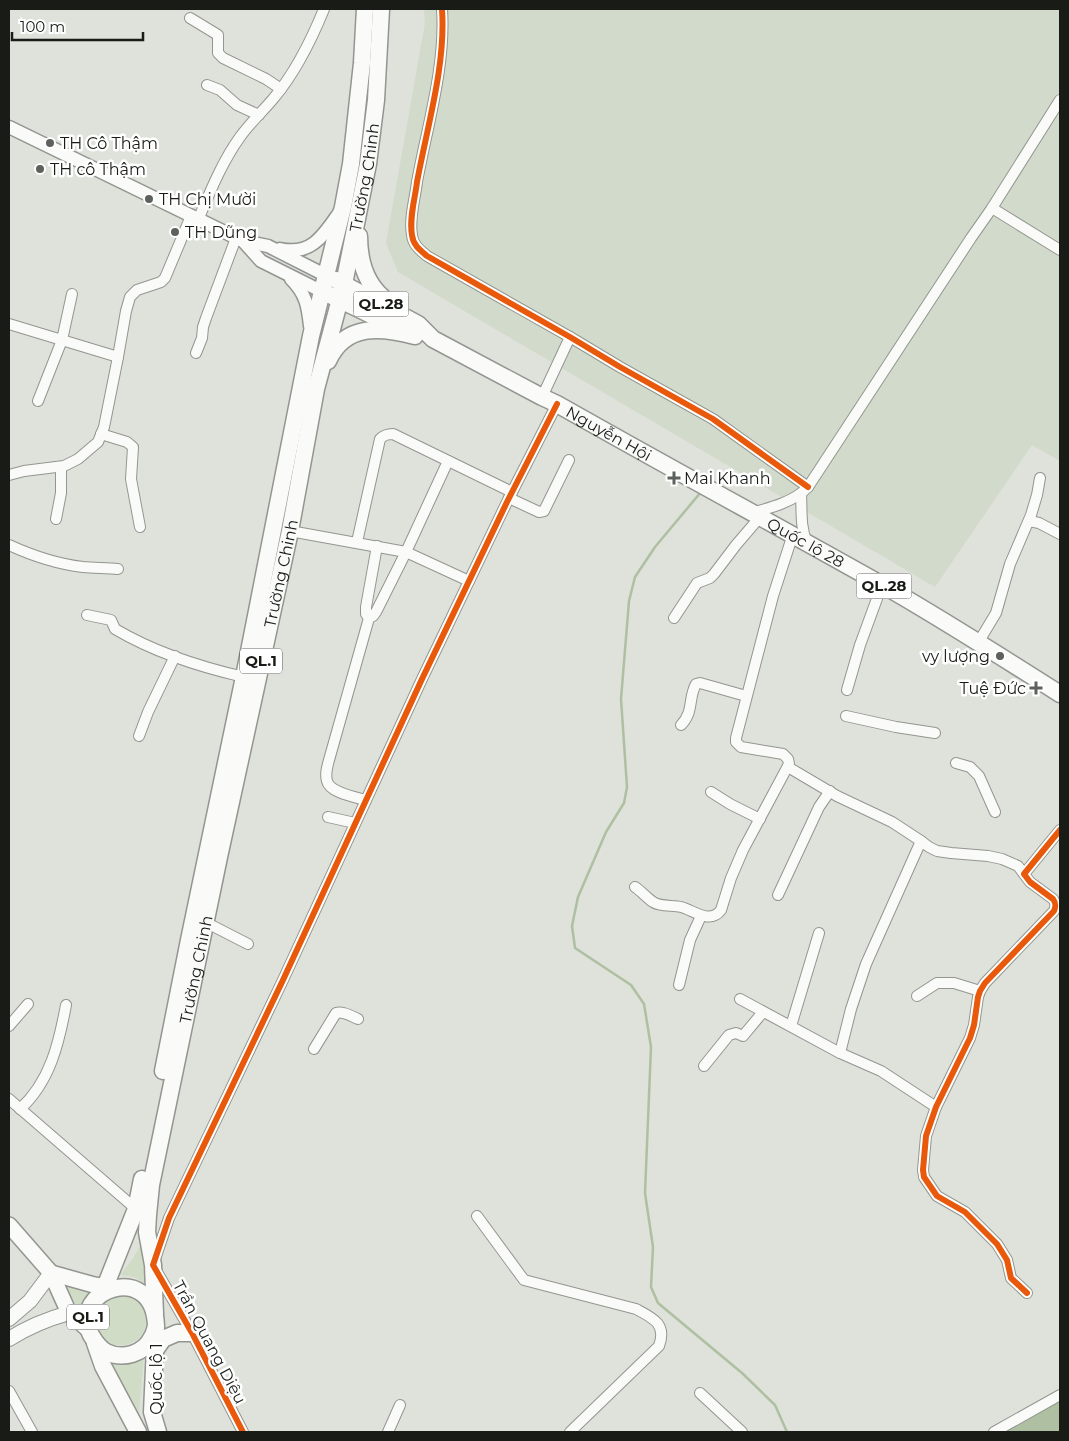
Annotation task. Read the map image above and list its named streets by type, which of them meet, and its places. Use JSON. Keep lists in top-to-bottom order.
{
  "streets": {
    "highway": [
      "Trường Chinh",
      "QL.28",
      "Nguyễn Hội",
      "Quốc lộ 28",
      "QL.1",
      "Quốc lộ 1"
    ],
    "street": ["Trần Quang Diệu"]
  },
  "crossings": [
    ["Trường Chinh", "Nguyễn Hội"],
    ["Trường Chinh", "QL.1"],
    ["Trường Chinh", "Trần Quang Diệu"],
    ["Trường Chinh", "Quốc lộ 1"],
    ["Nguyễn Hội", "Quốc lộ 28"],
    ["QL.1", "Quốc lộ 1"]
  ],
  "places": {
    "other": [
      "TH Cô Thậm",
      "TH cô Thậm",
      "TH Chị Mười",
      "TH Dũng",
      "vy lượng"
    ],
    "health": ["Mai Khanh", "Tuệ Đức"]
  },
  "scale_bar": "100 m"
}
